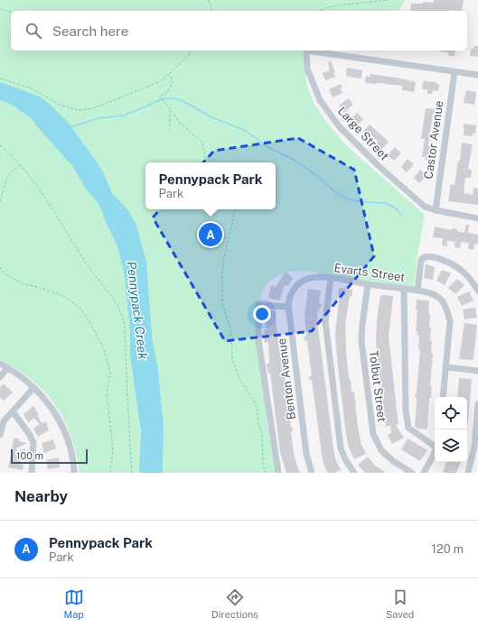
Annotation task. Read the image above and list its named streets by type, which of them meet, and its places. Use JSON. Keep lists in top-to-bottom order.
{
  "streets": {
    "street": [
      "Large Street",
      "Castor Avenue",
      "Evarts Street",
      "Benton Avenue",
      "Tolbut Street"
    ]
  },
  "crossings": [
    ["Large Street", "Castor Avenue"],
    ["Evarts Street", "Benton Avenue"],
    ["Evarts Street", "Tolbut Street"]
  ],
  "water": ["Pennypack Creek"],
  "scale_bar": "100 m",
  "page": {
    "search": "Search here",
    "popup": ["Pennypack Park", "Park"],
    "pins": "A",
    "scale": "100 m",
    "heading": "Nearby",
    "list": [
      {
        "mark": "A",
        "name": "Pennypack Park",
        "note": "Park",
        "value": "120 m"
      }
    ],
    "nav": ["Map", "Directions", "Saved"]
  }
}
